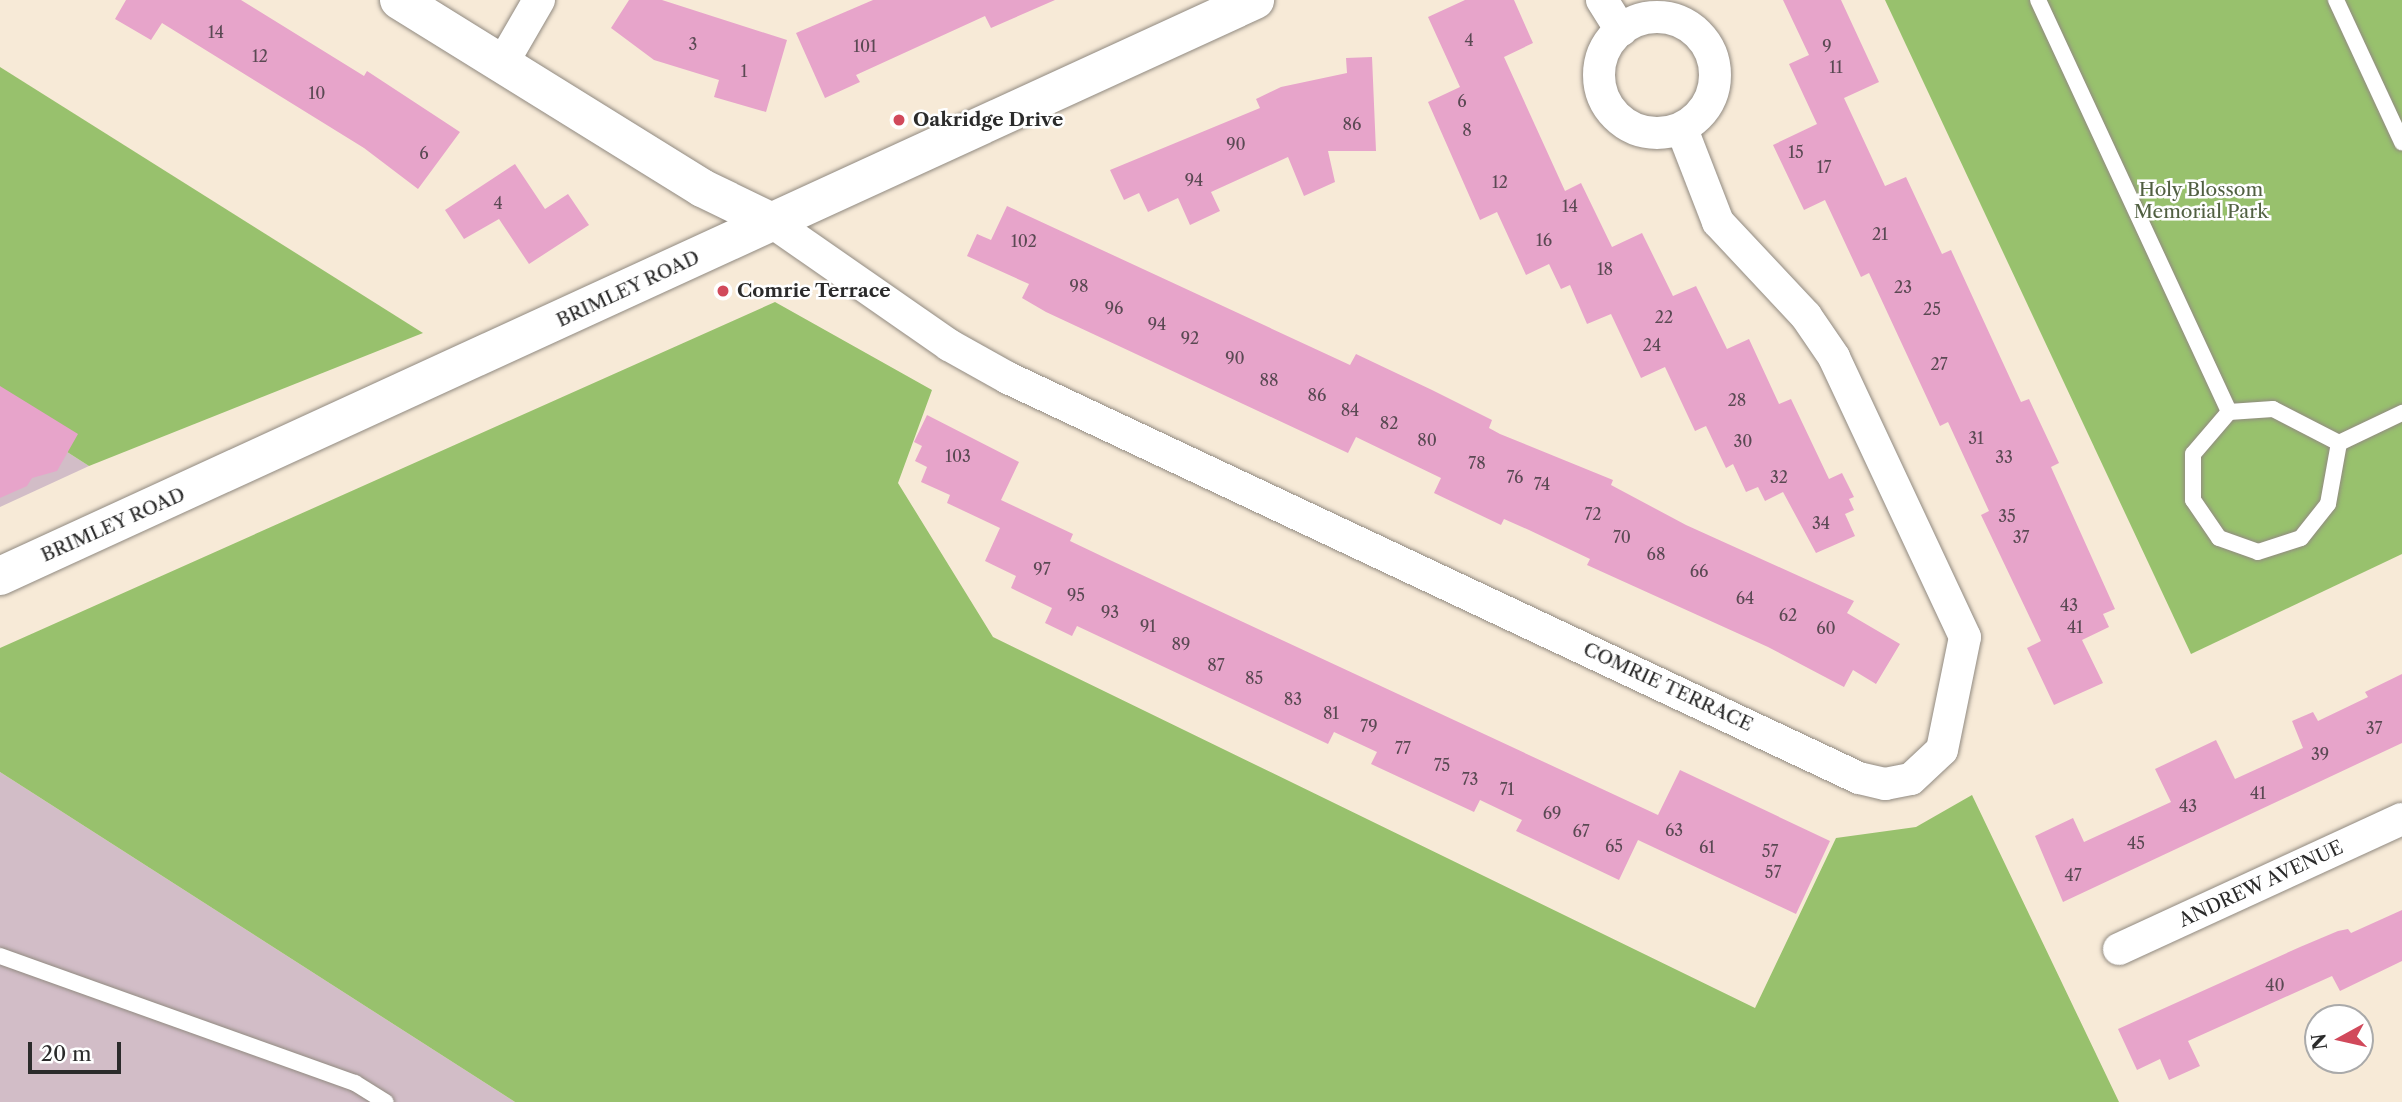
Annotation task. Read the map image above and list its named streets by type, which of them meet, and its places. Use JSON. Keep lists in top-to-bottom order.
{
  "streets": {
    "main road": ["BRIMLEY ROAD"],
    "street": ["COMRIE TERRACE", "ANDREW AVENUE"]
  },
  "crossings": [
    ["BRIMLEY ROAD", "COMRIE TERRACE"]
  ],
  "parks": ["Holy Blossom Memorial Park"],
  "places": ["Oakridge Drive", "Comrie Terrace"],
  "house_numbers": [
    "14",
    "4",
    "3",
    "101",
    "9",
    "12",
    "11",
    "1",
    "10",
    "6",
    "86",
    "8",
    "90",
    "15",
    "6",
    "17",
    "94",
    "12",
    "4",
    "14",
    "21",
    "16",
    "102",
    "18",
    "98",
    "23",
    "96",
    "25",
    "22",
    "94",
    "92",
    "24",
    "90",
    "27",
    "88",
    "86",
    "28",
    "84",
    "82",
    "31",
    "80",
    "30",
    "103",
    "33",
    "78",
    "76",
    "32",
    "74",
    "72",
    "35",
    "34",
    "70",
    "37",
    "68",
    "97",
    "66",
    "95",
    "64",
    "43",
    "93",
    "62",
    "91",
    "41",
    "60",
    "89",
    "87",
    "85",
    "83",
    "81",
    "79",
    "37",
    "77",
    "39",
    "75",
    "73",
    "71",
    "41",
    "43",
    "69",
    "63",
    "67",
    "45",
    "65",
    "61",
    "57",
    "57",
    "47",
    "40"
  ],
  "scale_bar": "20 m",
  "north": "left"
}
